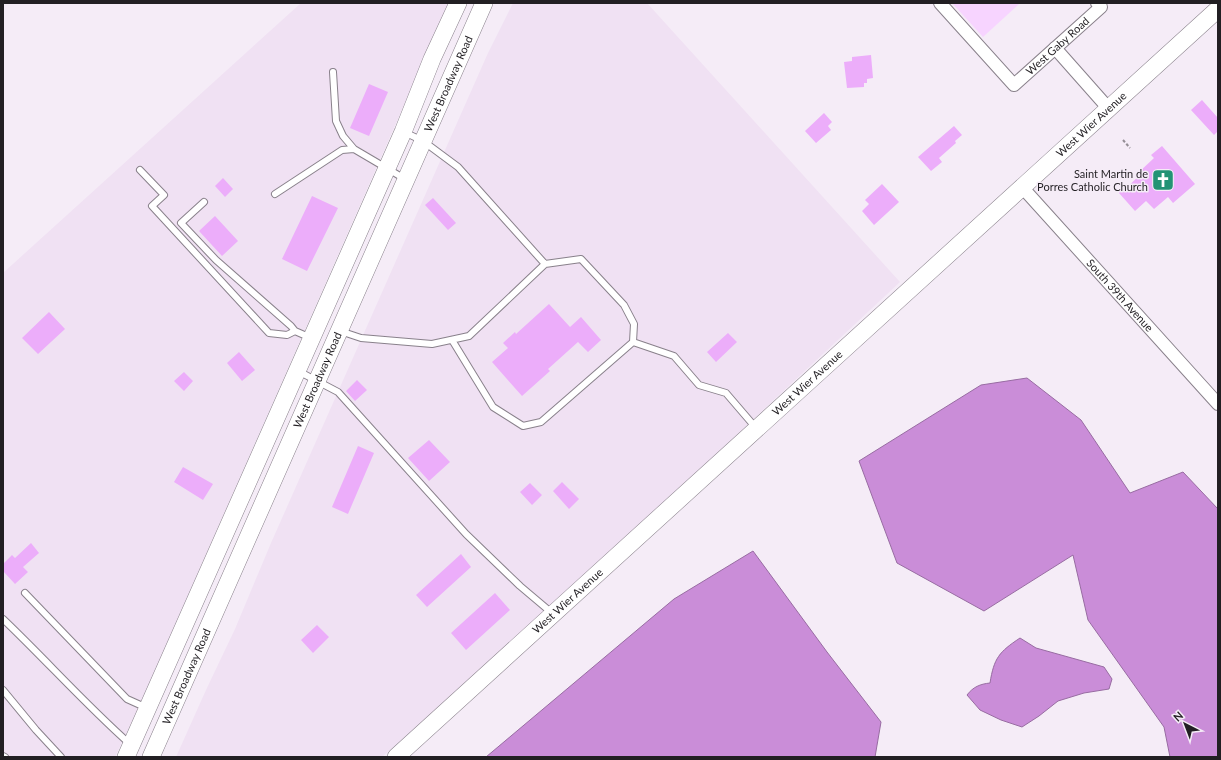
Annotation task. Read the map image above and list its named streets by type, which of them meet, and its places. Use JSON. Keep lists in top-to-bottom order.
{
  "streets": {
    "main road": ["West Broadway Road", "West Wier Avenue"],
    "street": ["West Gaby Road", "South 39th Avenue"]
  },
  "crossings": [
    ["West Wier Avenue", "South 39th Avenue"]
  ],
  "places": {
    "church": ["Saint Martin de Porres Catholic Church"]
  },
  "north": "top left"
}
